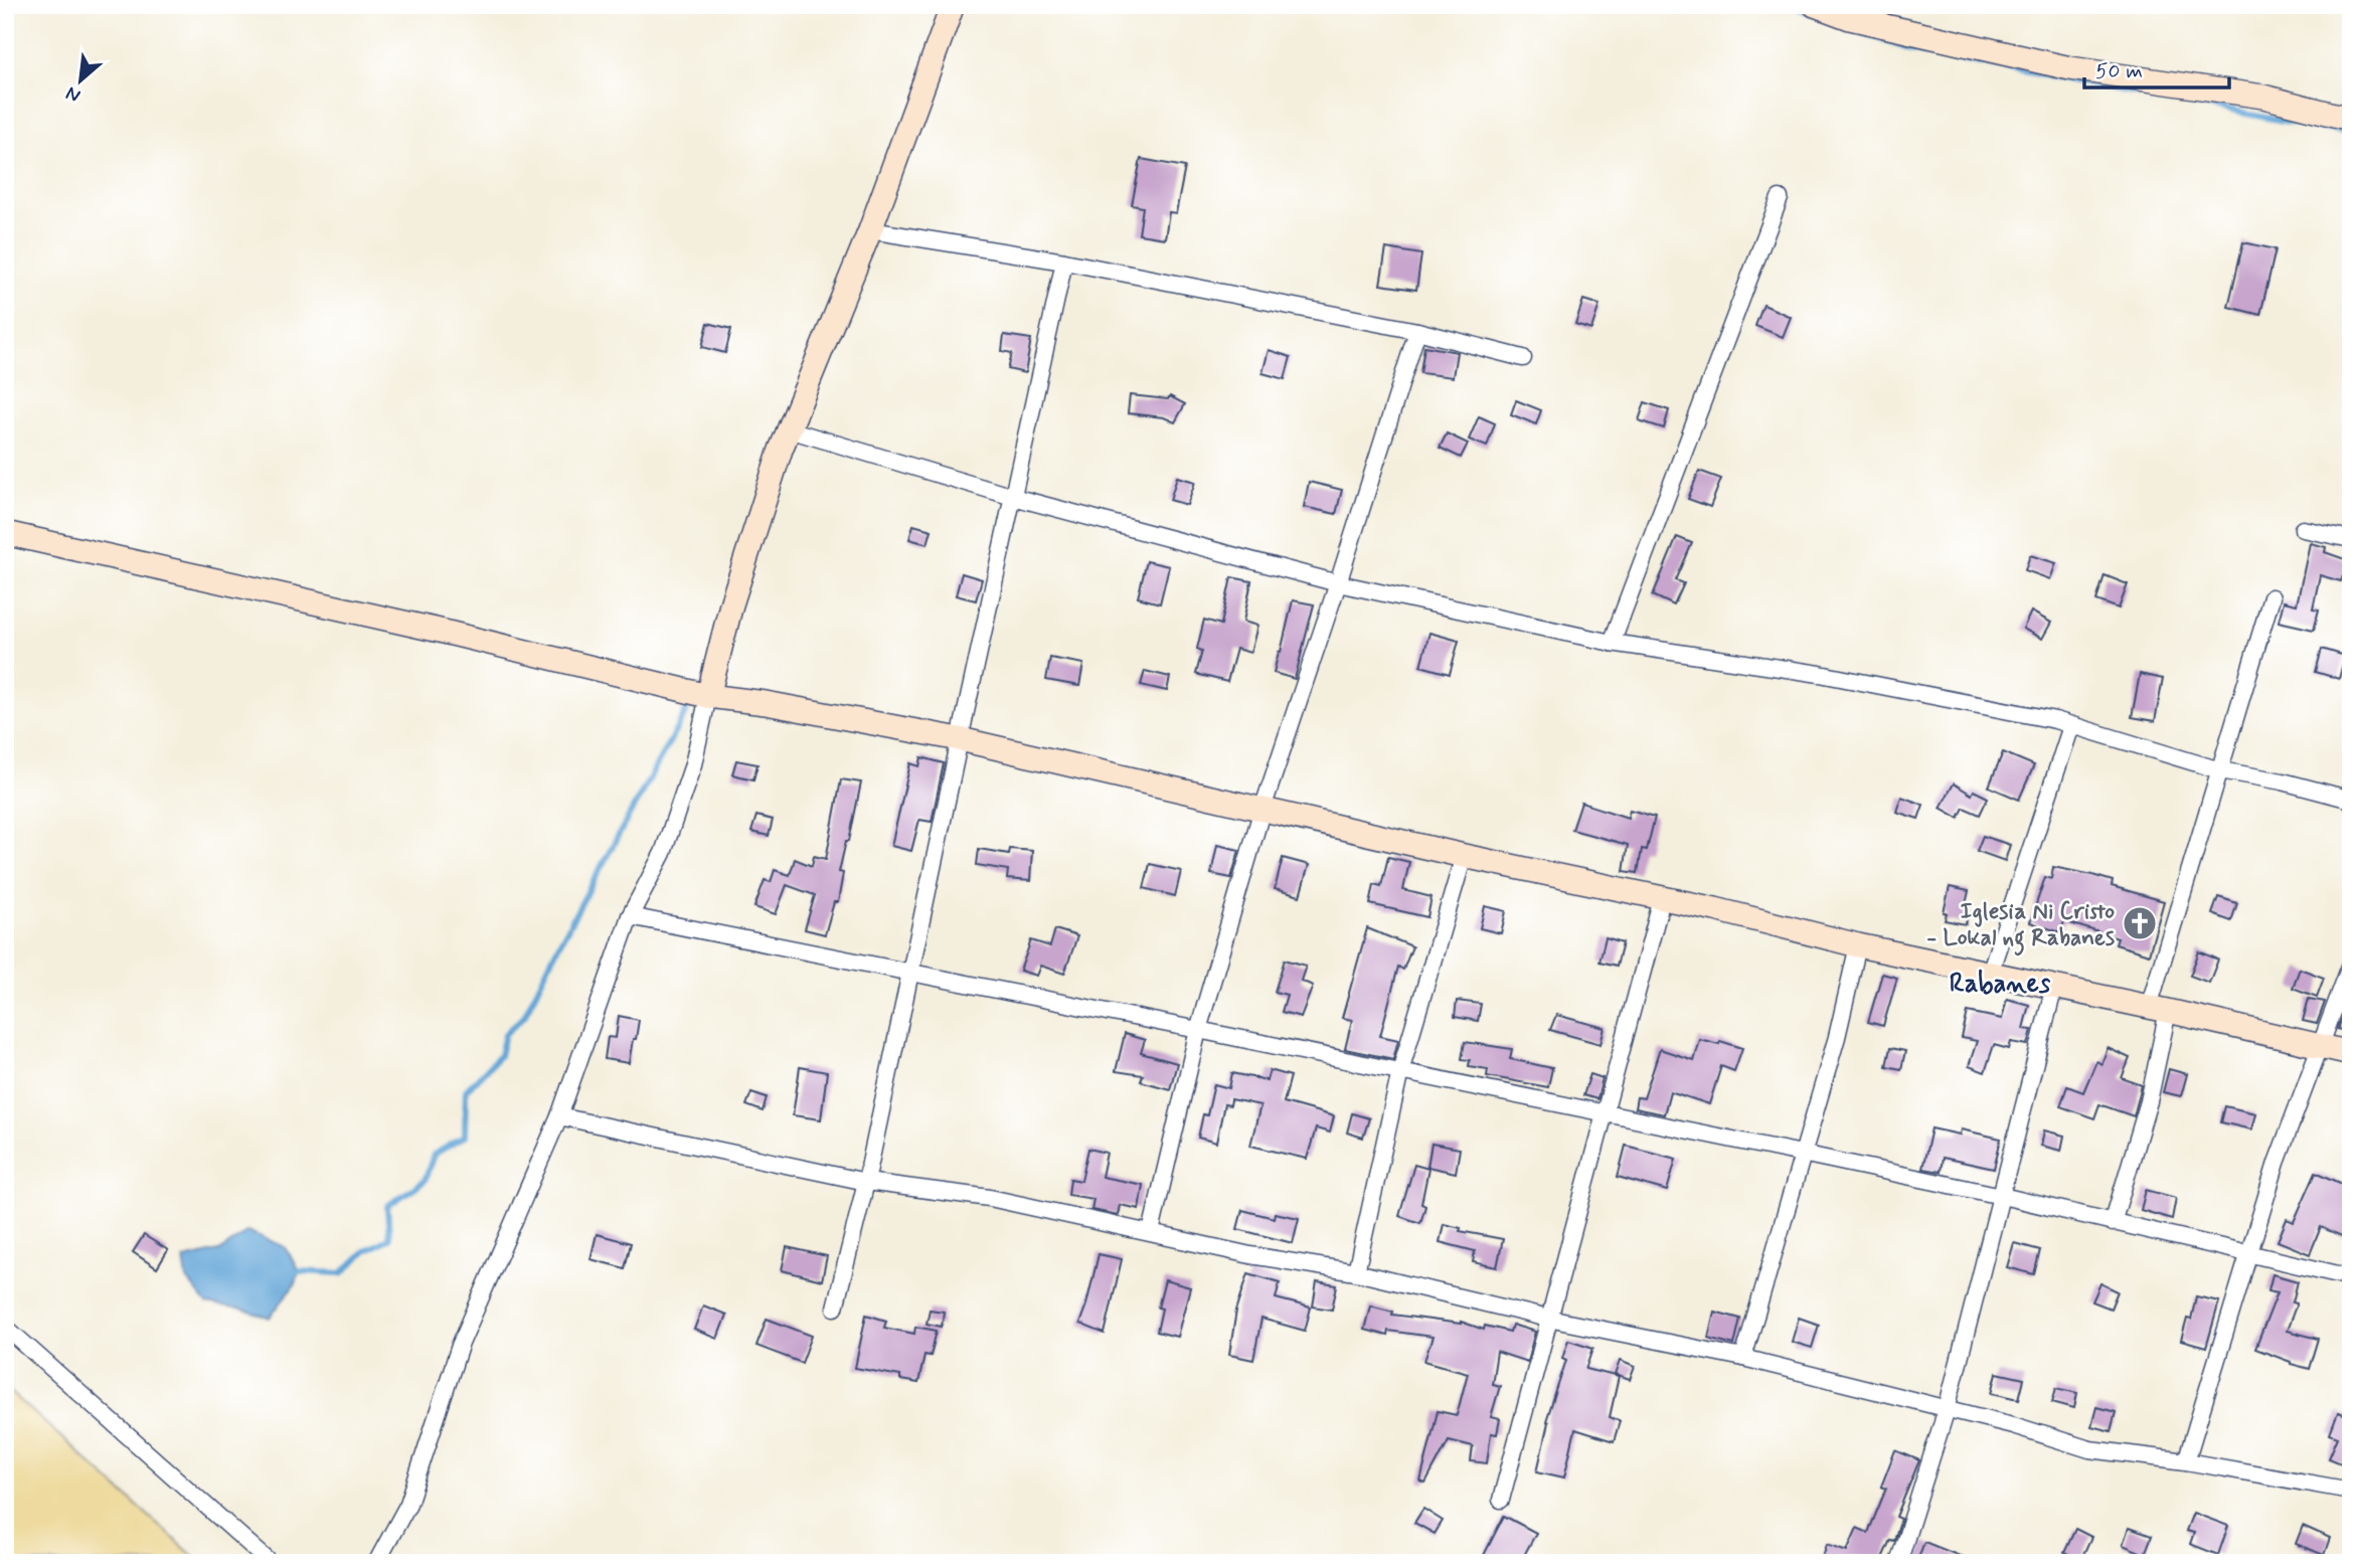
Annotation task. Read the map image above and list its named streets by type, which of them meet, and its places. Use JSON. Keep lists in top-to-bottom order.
{
  "districts": ["Rabanes"],
  "places": {
    "church": ["Iglesia Ni Cristo - Lokal ng Rabanes"]
  },
  "scale_bar": "50 m",
  "north": "bottom left"
}
